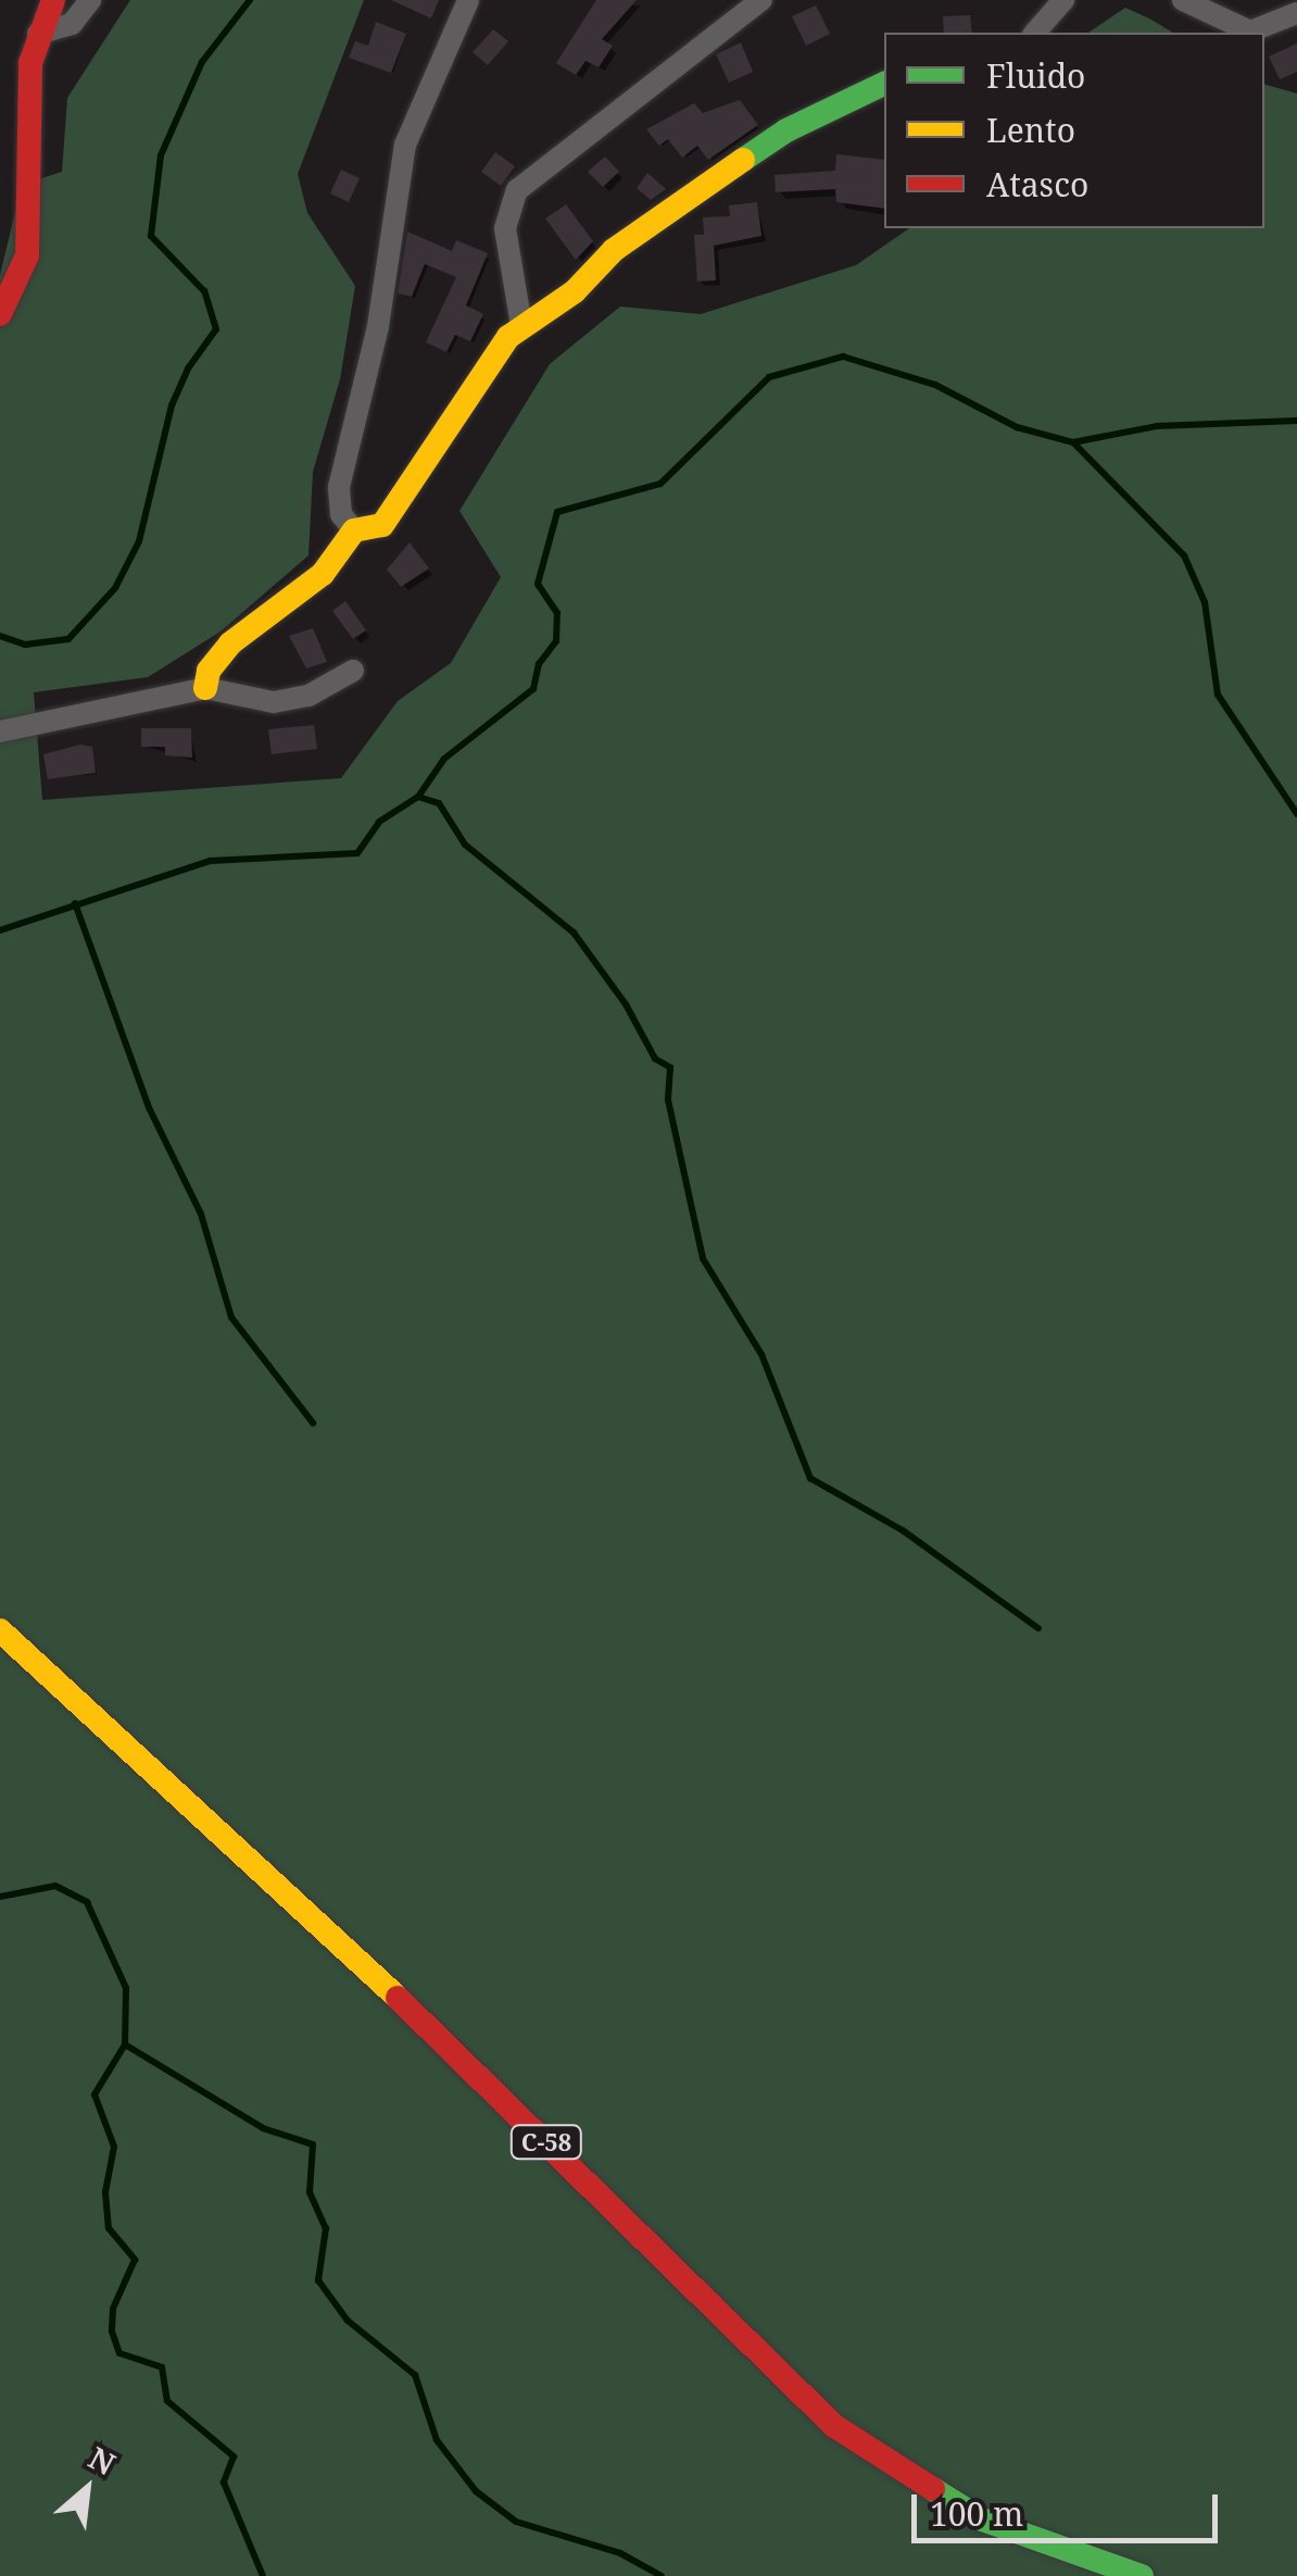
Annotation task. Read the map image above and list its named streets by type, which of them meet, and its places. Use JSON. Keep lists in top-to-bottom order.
{
  "streets": {
    "main road": ["C-58"]
  },
  "legend": ["Fluido", "Lento", "Atasco"],
  "scale_bar": "100 m",
  "north": "top right"
}
